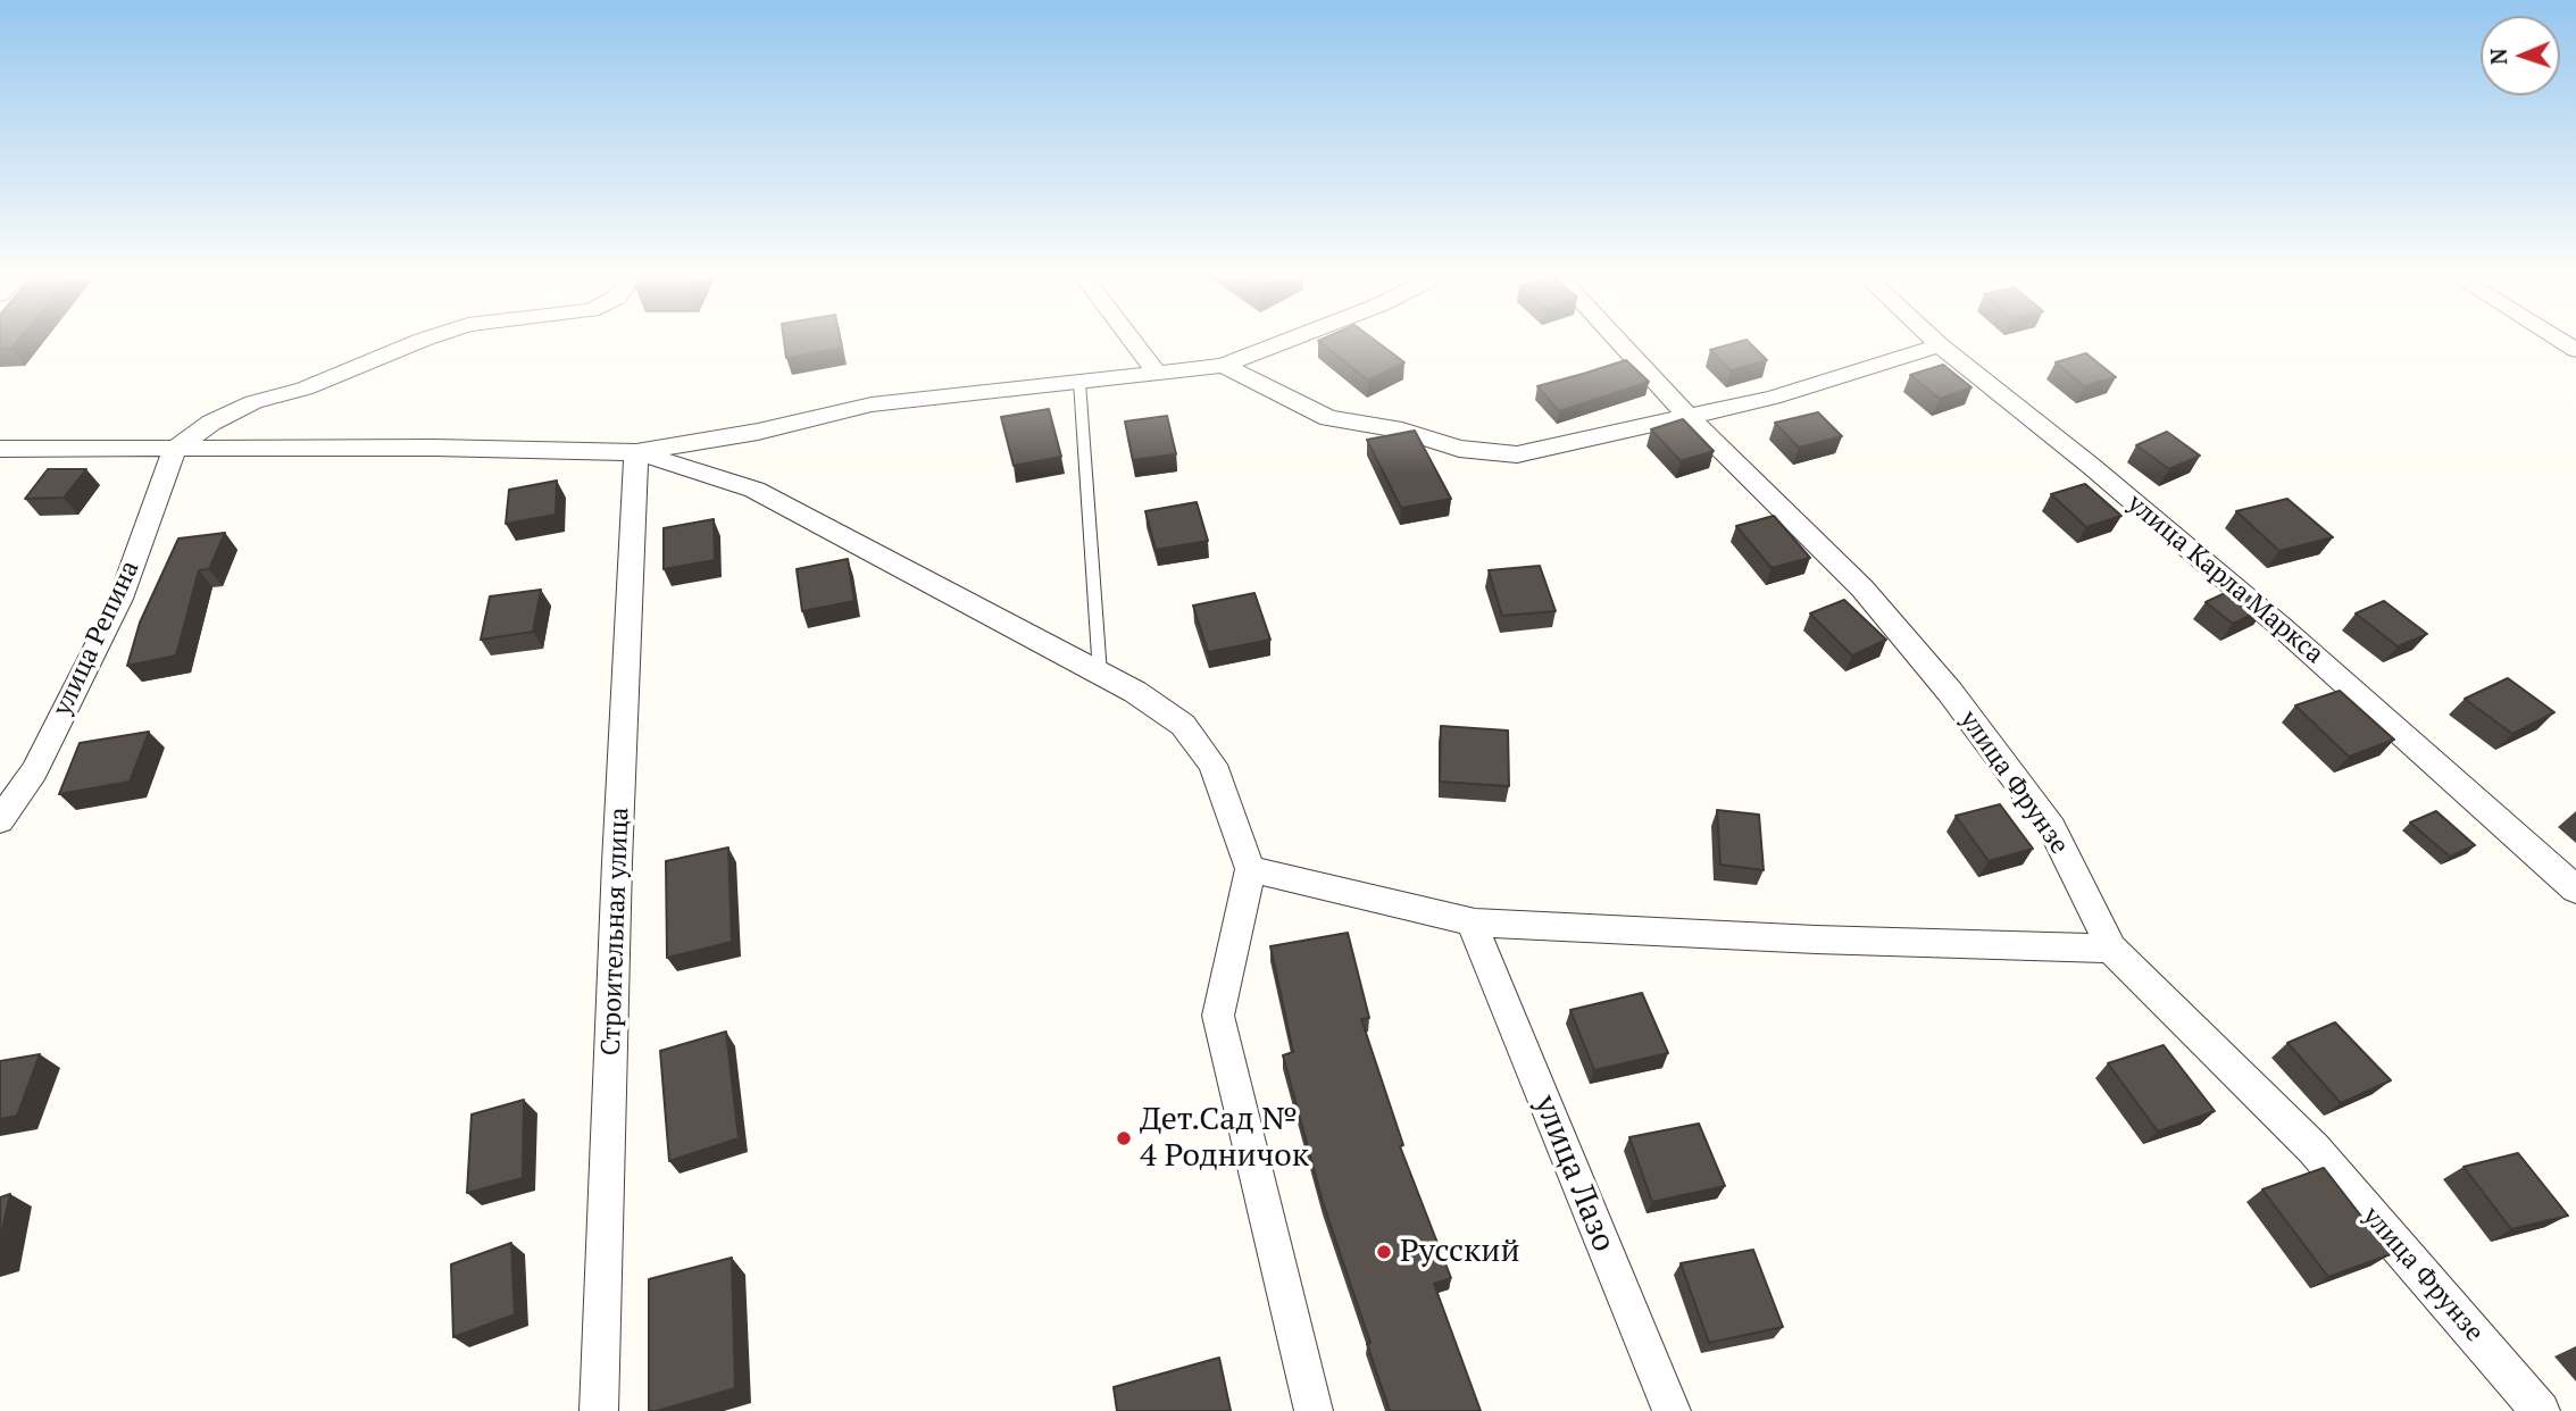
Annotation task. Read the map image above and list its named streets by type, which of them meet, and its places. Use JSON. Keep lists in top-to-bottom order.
{
  "streets": {
    "street": [
      "улица Карла Маркса",
      "улица Репина",
      "улица Фрунзе",
      "Строительная улица",
      "улица Лазо"
    ]
  },
  "places": ["Дет.Сад № 4 Родничок", "Русский"],
  "north": "left"
}
